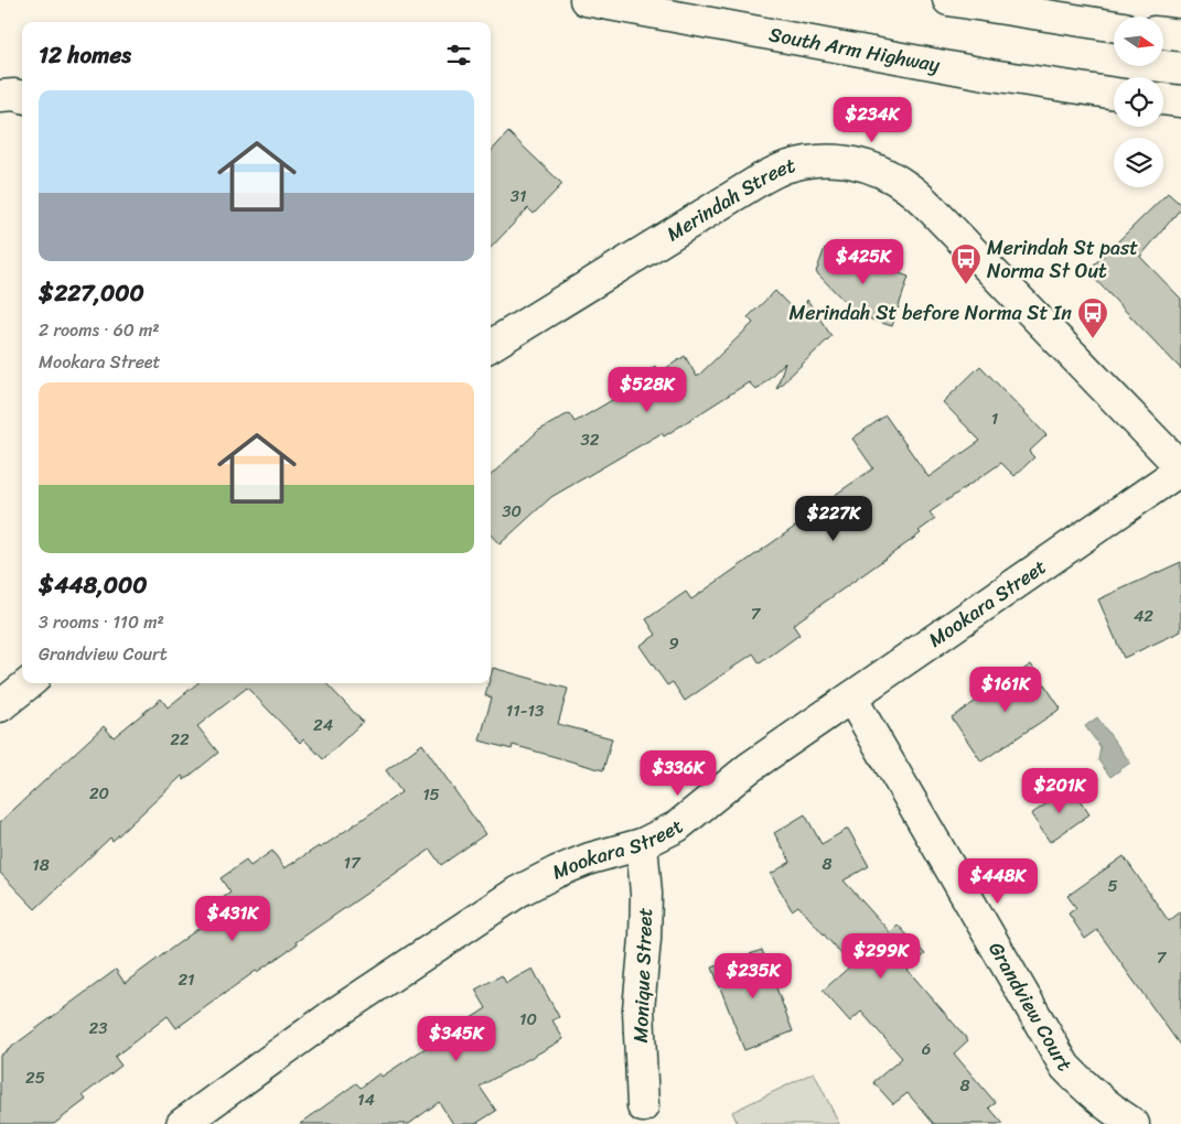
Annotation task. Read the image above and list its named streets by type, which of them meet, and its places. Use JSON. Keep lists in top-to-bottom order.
{
  "streets": {
    "street": [
      "South Arm Highway",
      "Merindah Street",
      "Mookara Street",
      "Monique Street",
      "Grandview Court"
    ]
  },
  "crossings": [
    ["Merindah Street", "Mookara Street"],
    ["Mookara Street", "Monique Street"],
    ["Mookara Street", "Grandview Court"]
  ],
  "places": {
    "bus stop": ["Merindah St past Norma St Out", "Merindah St before Norma St In"]
  },
  "house_numbers": [
    "31",
    "1",
    "32",
    "30",
    "7",
    "42",
    "9",
    "11-13",
    "24",
    "22",
    "20",
    "15",
    "17",
    "8",
    "18",
    "5",
    "7",
    "21",
    "10",
    "23",
    "6",
    "25",
    "8",
    "14"
  ],
  "north": "right",
  "page": {
    "heading": "12 homes",
    "list": [
      {
        "name": "$227,000",
        "note": "2 rooms · 60 m² · Mookara Street"
      },
      {
        "name": "$448,000",
        "note": "3 rooms · 110 m² · Grandview Court"
      }
    ],
    "price": [
      "$234K",
      "$425K",
      "$528K",
      "$227K",
      "$161K",
      "$336K",
      "$201K",
      "$448K",
      "$431K",
      "$299K",
      "$235K",
      "$345K"
    ]
  }
}
